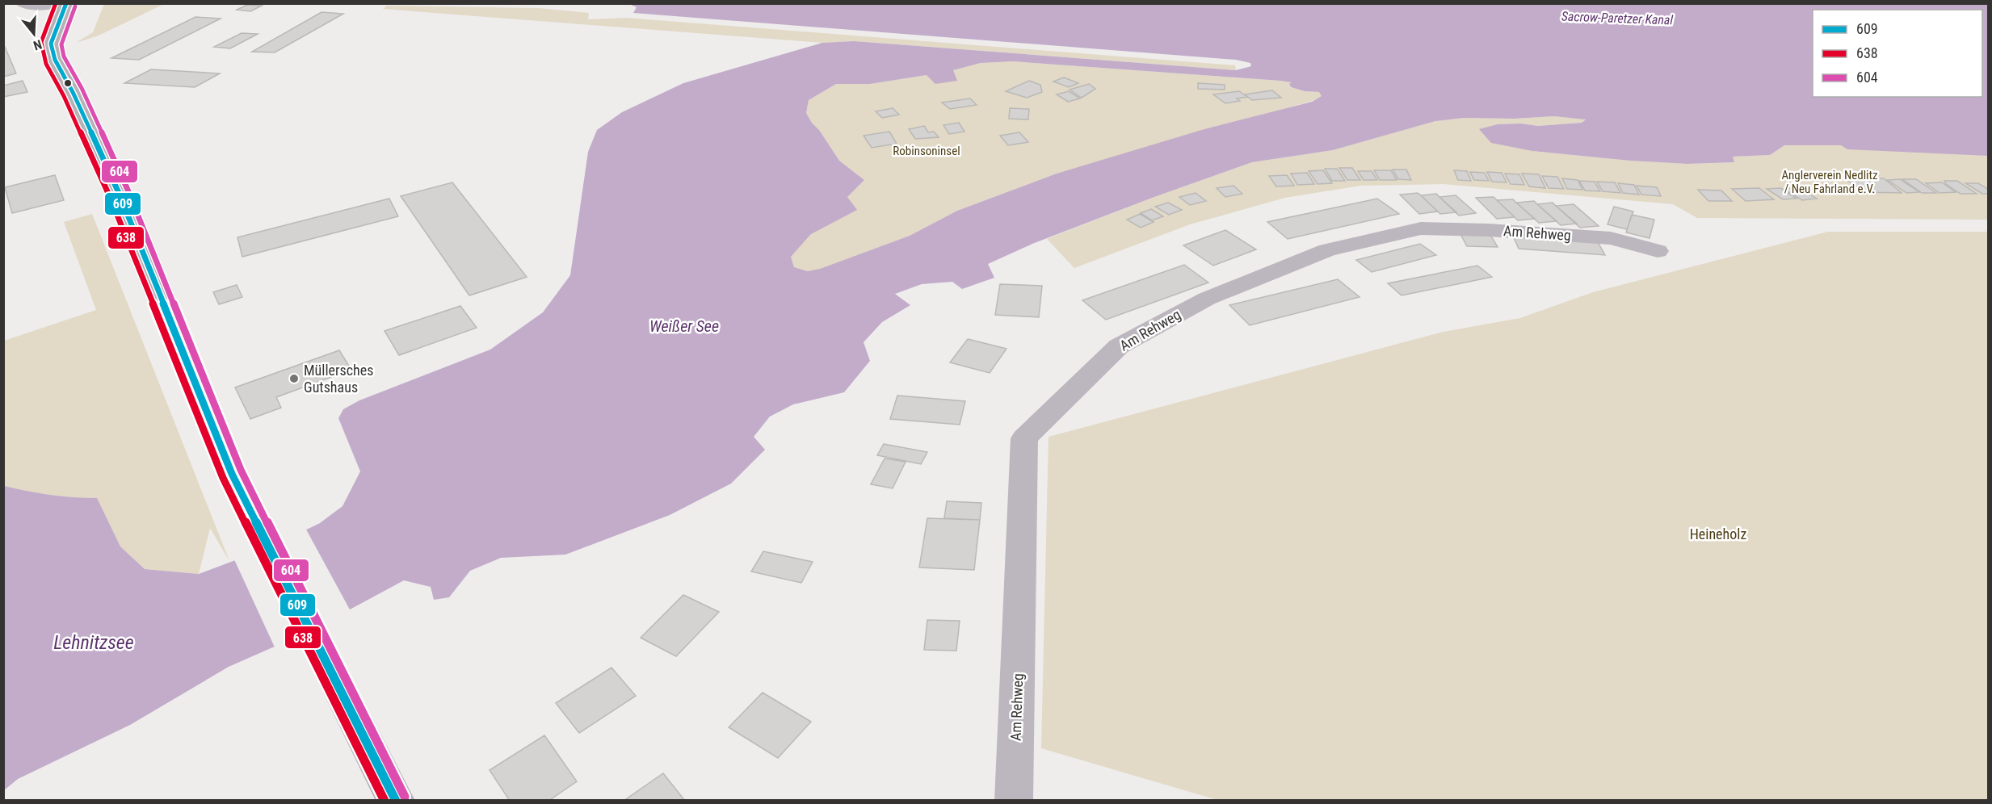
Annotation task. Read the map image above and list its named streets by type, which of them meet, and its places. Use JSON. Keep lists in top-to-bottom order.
{
  "streets": {
    "street": ["Am Rehweg"]
  },
  "water": ["Sacrow-Paretzer Kanal", "Weißer See", "Lehnitzsee"],
  "parks": ["Robinsoninsel", "Anglerverein Nedlitz / Neu Fahrland e.V.", "Heineholz"],
  "places": ["Müllersches Gutshaus"],
  "lines": ["transit line 609", "transit line 638", "transit line 604"],
  "legend": ["609", "638", "604"],
  "north": "bottom"
}
